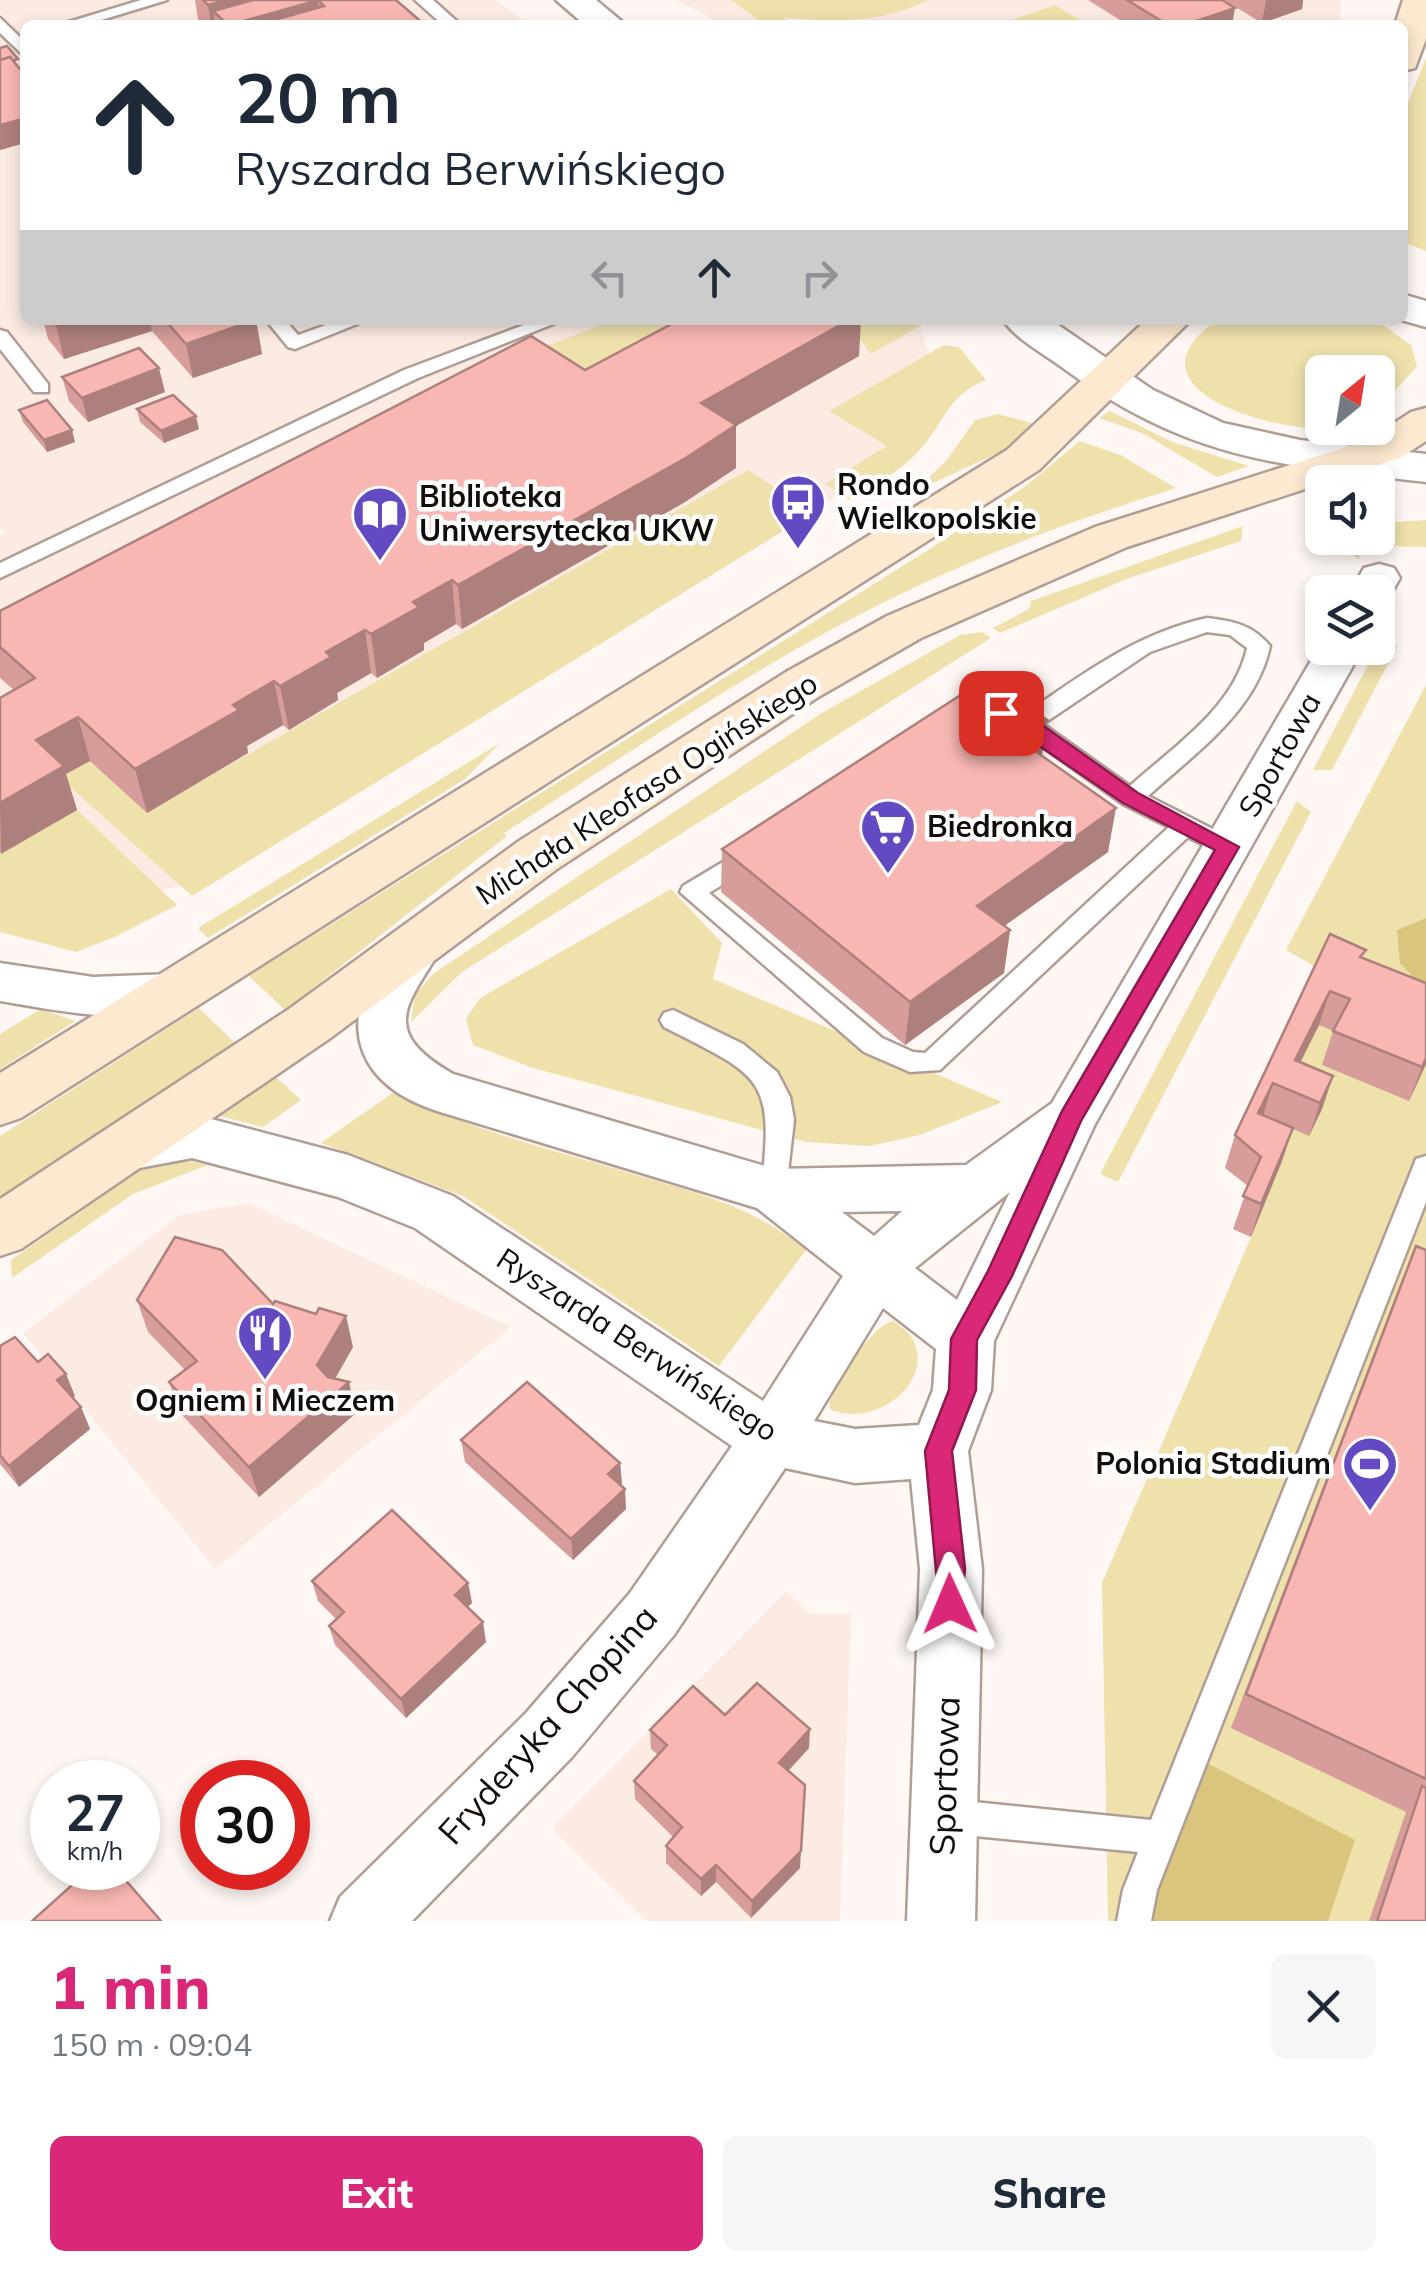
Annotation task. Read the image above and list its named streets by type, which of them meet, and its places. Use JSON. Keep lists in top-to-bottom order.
{
  "streets": {
    "main road": ["Michała Kleofasa Ogińskiego"],
    "street": ["Sportowa", "Ryszarda Berwińskiego", "Fryderyka Chopina"]
  },
  "crossings": [
    ["Sportowa", "Ryszarda Berwińskiego"],
    ["Sportowa", "Fryderyka Chopina"],
    ["Michała Kleofasa Ogińskiego", "Ryszarda Berwińskiego"],
    ["Ryszarda Berwińskiego", "Fryderyka Chopina"]
  ],
  "places": {
    "bus stop": ["Rondo Wielkopolskie"],
    "library": ["Biblioteka Uniwersytecka UKW"],
    "supermarket": ["Biedronka"],
    "restaurant": ["Ogniem i Mieczem"],
    "sports": ["Polonia Stadium"]
  },
  "north": "top right",
  "page": {
    "turn": ["20 m", "Ryszarda Berwińskiego"],
    "speed": "27 km/h",
    "limit": "30",
    "heading": ["1 min", "150 m · 09:04"],
    "buttons": ["Exit", "Share"]
  }
}
